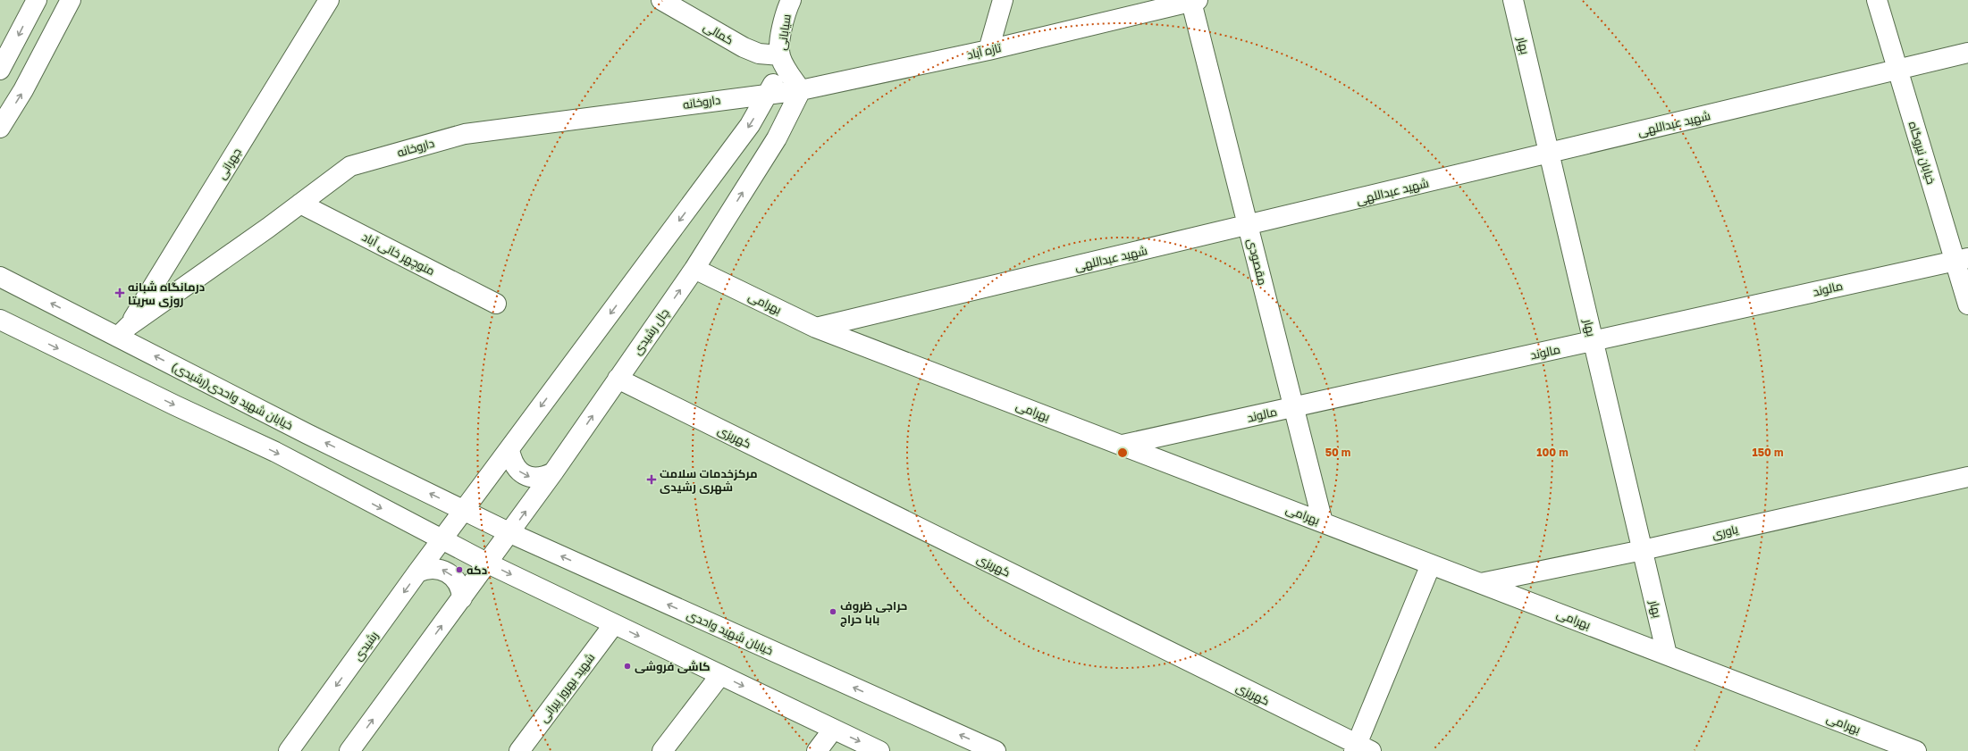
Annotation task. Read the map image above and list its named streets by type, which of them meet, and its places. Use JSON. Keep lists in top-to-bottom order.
{
  "streets": {
    "street": [
      "سیابانی",
      "کمالی",
      "بهار",
      "تازه آباد",
      "داروخانه",
      "شهید عبداللهی",
      "خیابان نیروگاه",
      "جهرانی",
      "منوچهر خانی آباد",
      "مقصودی",
      "مالوند",
      "بهرامی",
      "چال رشیدی",
      "خیابان شهید واحدی(رشیدی)",
      "کهریزی",
      "یاوری",
      "خیابان شهید واحدی",
      "رشیدی",
      "شهید بهروز پیرانی"
    ]
  },
  "crossings": [
    ["سیابانی", "کمالی"],
    ["سیابانی", "تازه آباد"],
    ["سیابانی", "داروخانه"],
    ["سیابانی", "چال رشیدی"],
    ["بهار", "شهید عبداللهی"],
    ["بهار", "مالوند"],
    ["بهار", "بهرامی"],
    ["بهار", "یاوری"],
    ["تازه آباد", "داروخانه"],
    ["تازه آباد", "مقصودی"],
    ["تازه آباد", "چال رشیدی"],
    ["داروخانه", "جهرانی"],
    ["داروخانه", "منوچهر خانی آباد"],
    ["داروخانه", "خیابان شهید واحدی(رشیدی)"],
    ["شهید عبداللهی", "خیابان نیروگاه"],
    ["شهید عبداللهی", "مقصودی"],
    ["شهید عبداللهی", "بهرامی"],
    ["خیابان نیروگاه", "مالوند"],
    ["جهرانی", "خیابان شهید واحدی(رشیدی)"],
    ["مقصودی", "مالوند"],
    ["مقصودی", "بهرامی"],
    ["مالوند", "بهرامی"],
    ["بهرامی", "چال رشیدی"],
    ["بهرامی", "یاوری"],
    ["چال رشیدی", "کهریزی"],
    ["چال رشیدی", "خیابان شهید واحدی"],
    ["خیابان شهید واحدی(رشیدی)", "خیابان شهید واحدی"]
  ],
  "places": {
    "health": ["درمانگاه شبانه روزی سریتا", "مرکزخدمات سلامت شهری رشیدی"],
    "other": ["دکه", "حراجی ظروف بابا حراج", "کاشی فروشی"]
  },
  "rings": ["50 m", "100 m", "150 m"]
}
